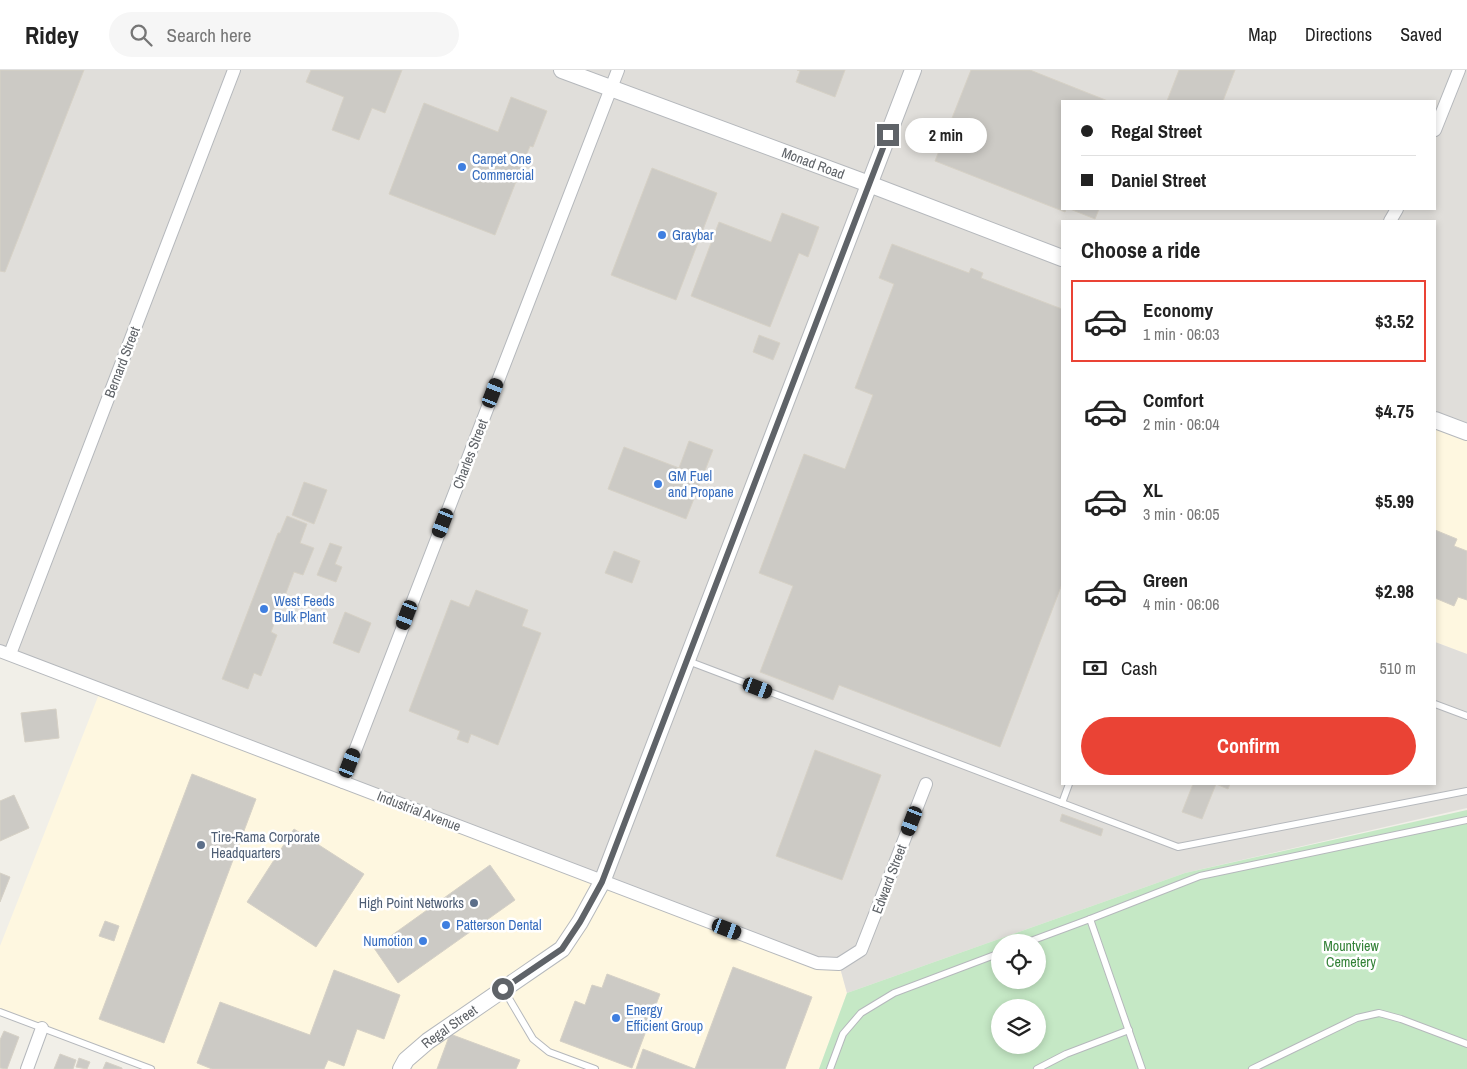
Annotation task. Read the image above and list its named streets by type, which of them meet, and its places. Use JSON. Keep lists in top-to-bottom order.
{
  "streets": {
    "street": [
      "Monad Road",
      "Bernard Street",
      "Charles Street",
      "Industrial Avenue",
      "Edward Street",
      "Regal Street"
    ]
  },
  "crossings": [
    ["Monad Road", "Charles Street"],
    ["Monad Road", "Regal Street"],
    ["Bernard Street", "Industrial Avenue"],
    ["Charles Street", "Industrial Avenue"],
    ["Industrial Avenue", "Edward Street"],
    ["Industrial Avenue", "Regal Street"]
  ],
  "parks": ["Mountview Cemetery"],
  "places": [
    "Carpet One Commercial",
    "Graybar",
    "GM Fuel and Propane",
    "West Feeds Bulk Plant",
    "Tire-Rama Corporate Headquarters",
    "High Point Networks",
    "Patterson Dental",
    "Numotion",
    "Energy Efficient Group"
  ],
  "page": {
    "header": "Ridey",
    "search": "Search here",
    "nav": ["Map", "Directions", "Saved"],
    "banner": ["Regal Street", "Daniel Street"],
    "bubble": "2 min",
    "heading": "Choose a ride",
    "list": [
      {
        "name": "Economy",
        "note": "1 min · 06:03",
        "value": "$3.52"
      },
      {
        "name": "Comfort",
        "note": "2 min · 06:04",
        "value": "$4.75"
      },
      {
        "name": "XL",
        "note": "3 min · 06:05",
        "value": "$5.99"
      },
      {
        "name": "Green",
        "note": "4 min · 06:06",
        "value": "$2.98"
      }
    ],
    "pay": ["Cash", "510 m"],
    "buttons": "Confirm"
  }
}
